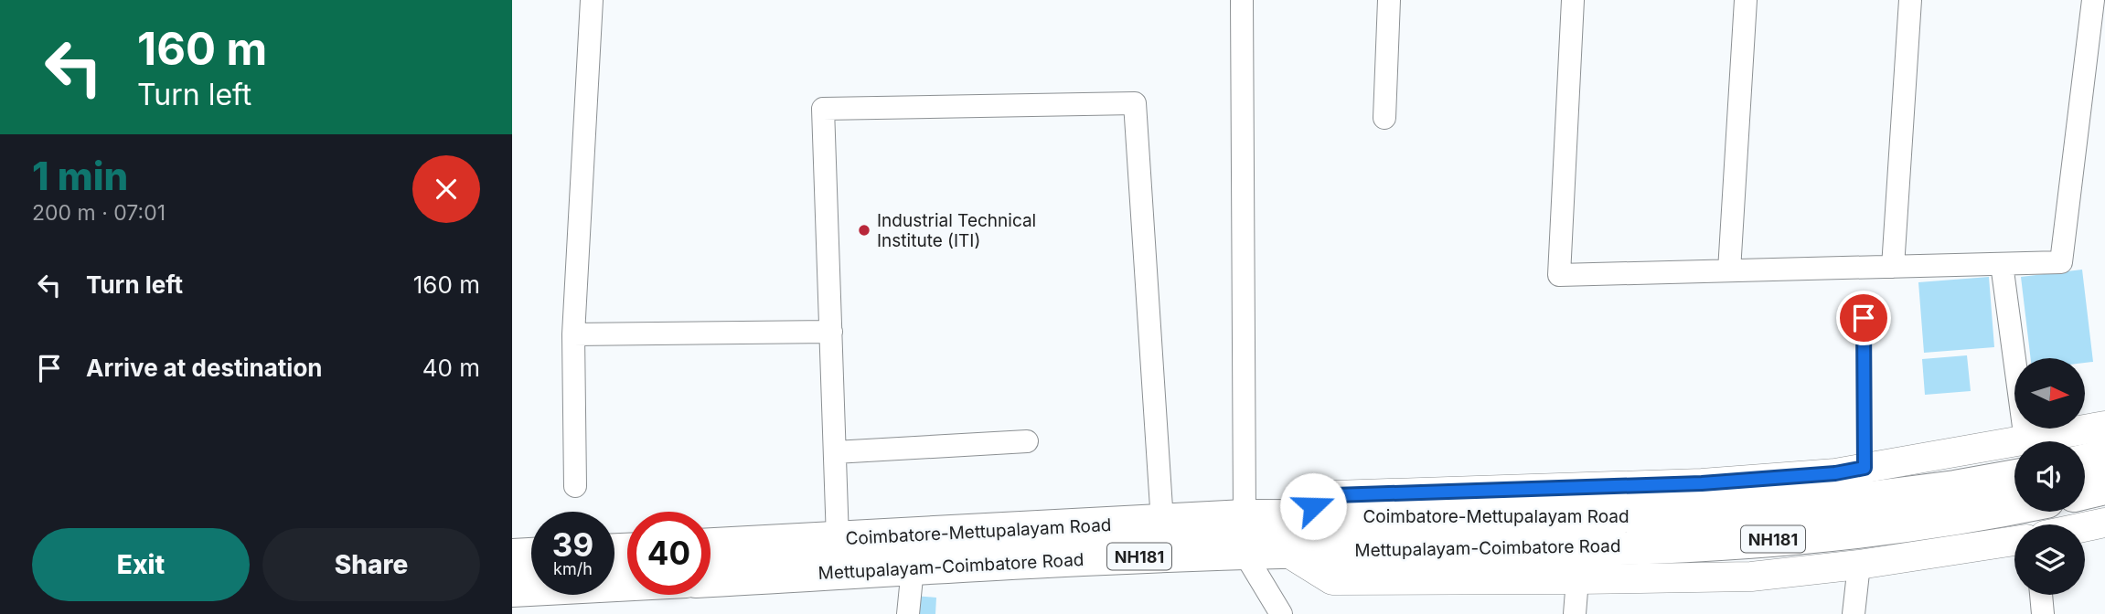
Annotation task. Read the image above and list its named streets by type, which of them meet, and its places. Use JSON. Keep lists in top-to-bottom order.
{
  "streets": {
    "highway": ["Coimbatore-Mettupalayam Road", "NH181", "Mettupalayam-Coimbatore Road"]
  },
  "crossings": [
    ["Coimbatore-Mettupalayam Road", "Mettupalayam-Coimbatore Road"]
  ],
  "places": ["Industrial Technical Institute (ITI)"],
  "north": "right",
  "page": {
    "turn": ["160 m", "Turn left"],
    "heading": ["1 min", "200 m · 07:01"],
    "list": [
      {
        "name": "Turn left",
        "value": "160 m"
      },
      {
        "name": "Arrive at destination",
        "value": "40 m"
      }
    ],
    "speed": "39 km/h",
    "limit": "40",
    "buttons": ["Exit", "Share"]
  }
}
